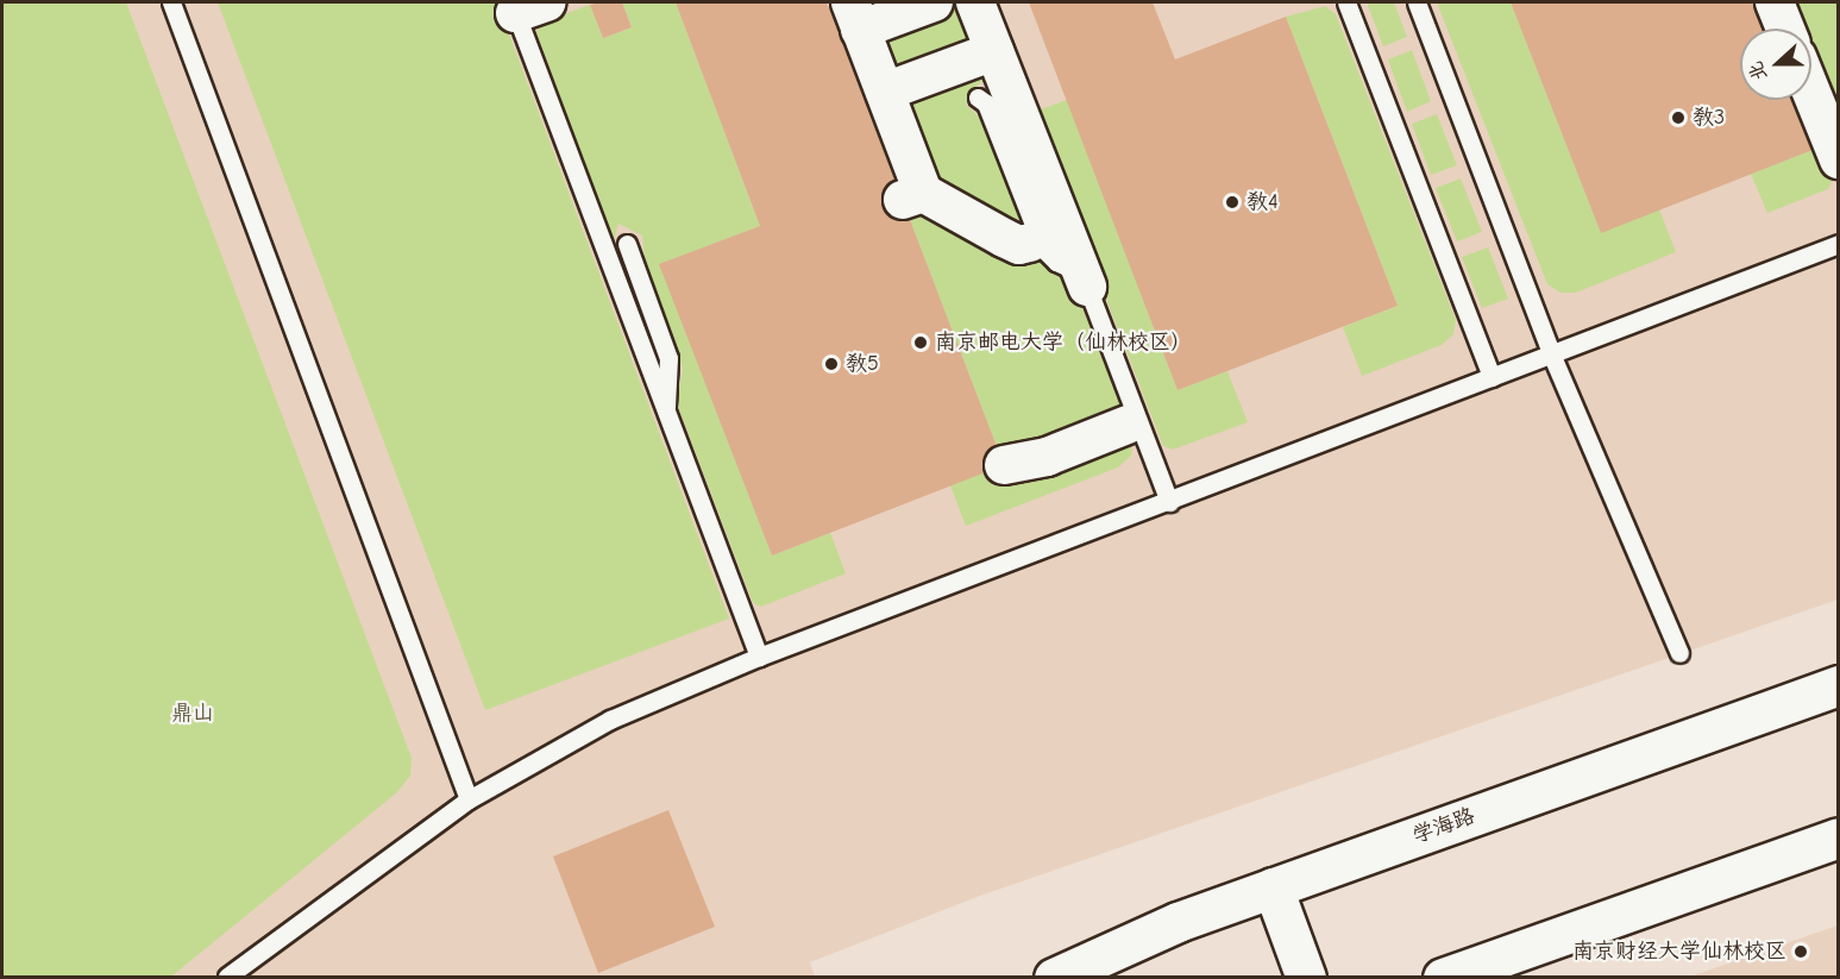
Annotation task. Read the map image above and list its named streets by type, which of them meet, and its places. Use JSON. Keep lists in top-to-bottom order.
{
  "streets": {
    "main road": ["学海路"]
  },
  "parks": ["鼎山"],
  "places": [
    "教3",
    "教4",
    "南京邮电大学（仙林校区）",
    "教5",
    "南京财经大学仙林校区"
  ],
  "north": "left"
}
